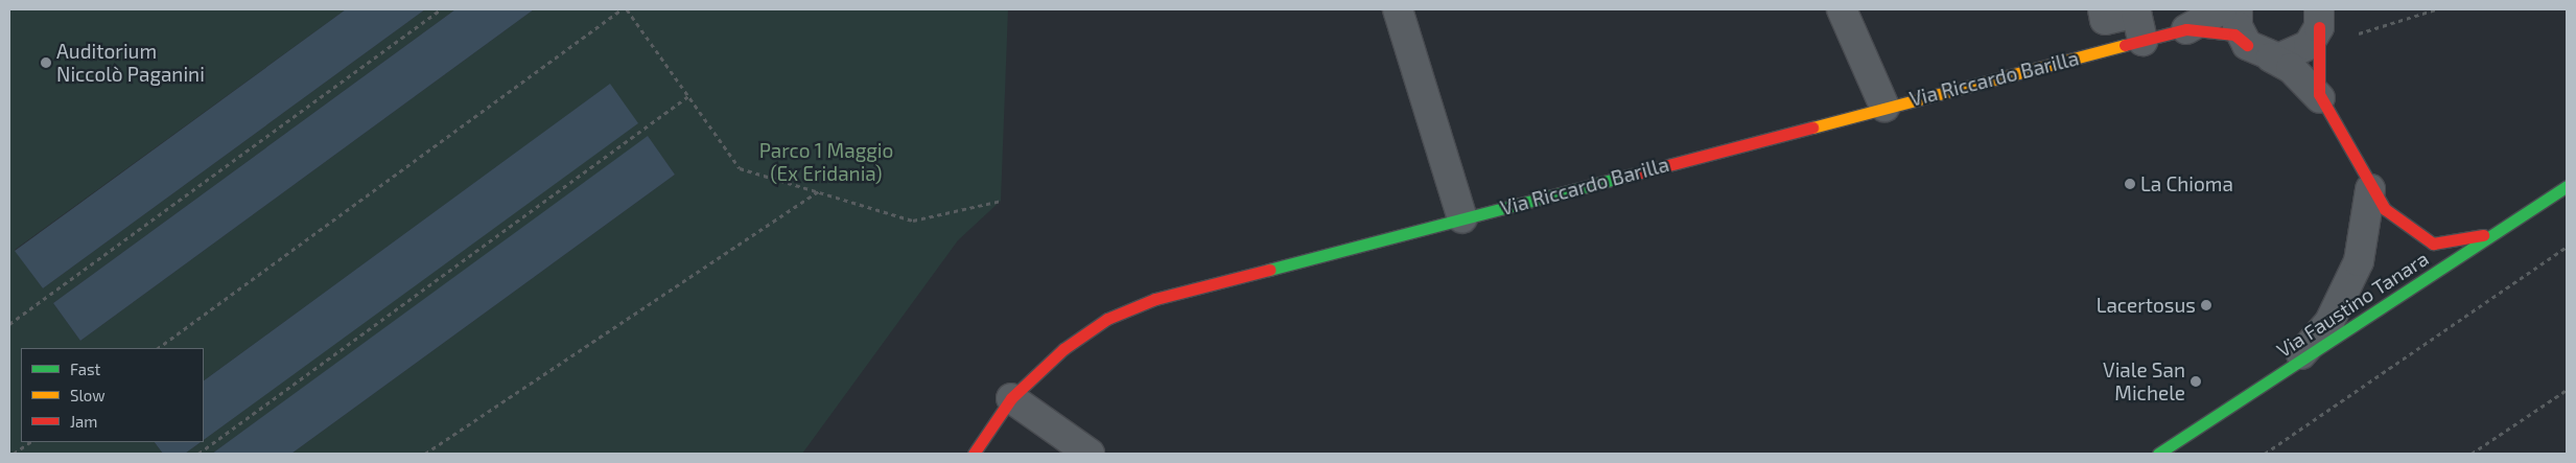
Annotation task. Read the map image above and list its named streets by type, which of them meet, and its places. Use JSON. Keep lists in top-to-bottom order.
{
  "streets": {
    "street": ["Via Riccardo Barilla", "Via Faustino Tanara"]
  },
  "parks": ["Parco 1 Maggio (Ex Eridania)"],
  "places": [
    "Auditorium Niccolò Paganini",
    "La Chioma",
    "Lacertosus",
    "Viale San Michele"
  ],
  "legend": ["Fast", "Slow", "Jam"]
}
